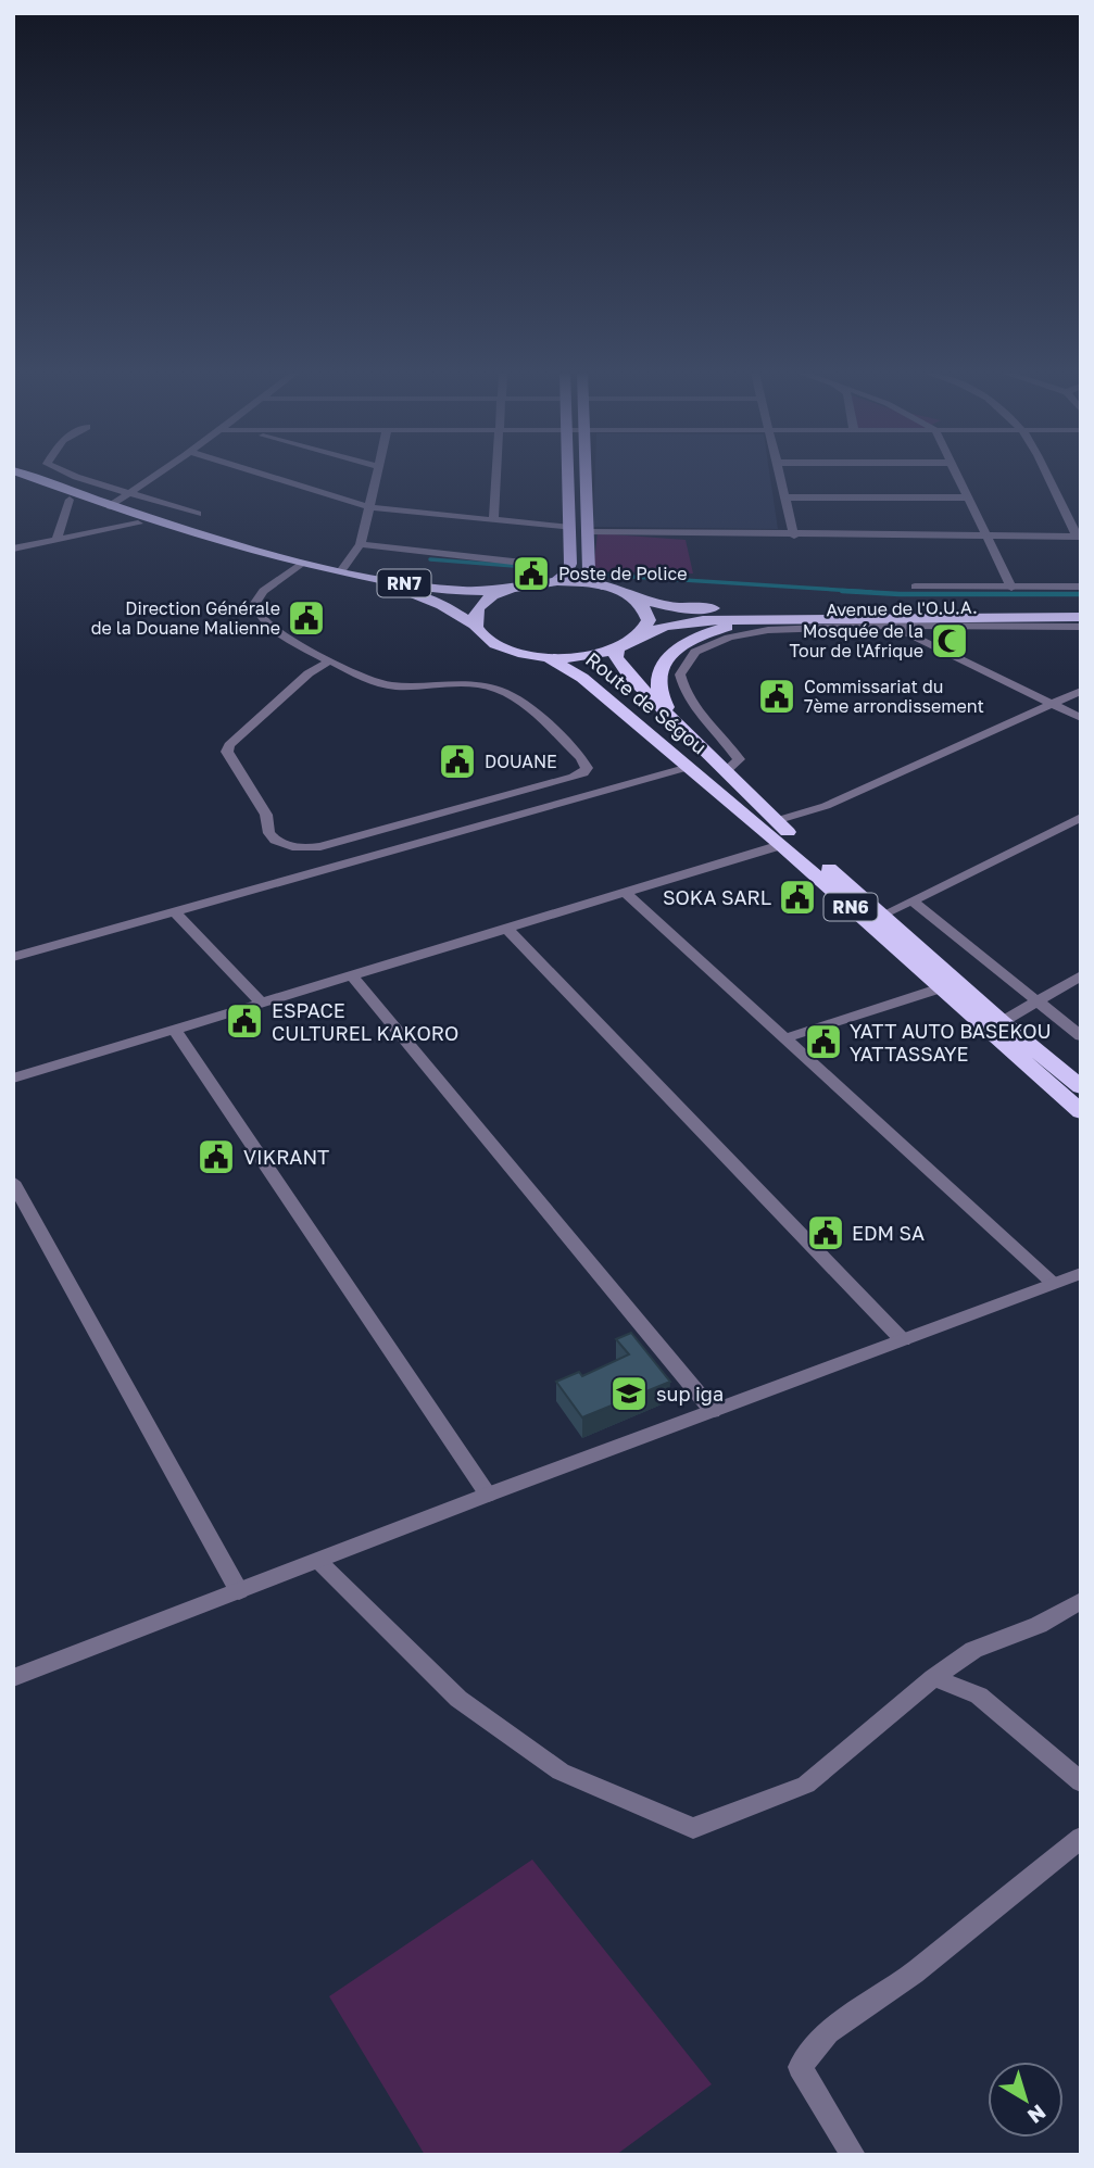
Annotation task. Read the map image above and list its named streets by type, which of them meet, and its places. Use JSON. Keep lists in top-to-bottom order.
{
  "streets": {
    "highway": [
      "RN7",
      "Avenue de l'O.U.A.",
      "Route de Ségou",
      "RN6"
    ]
  },
  "crossings": [
    ["RN7", "Avenue de l'O.U.A."],
    ["Avenue de l'O.U.A.", "Route de Ségou"],
    ["Avenue de l'O.U.A.", "RN6"],
    ["Route de Ségou", "RN6"]
  ],
  "places": {
    "public building": [
      "Poste de Police",
      "Direction Générale de la Douane Malienne",
      "Commissariat du 7ème arrondissement",
      "DOUANE",
      "SOKA SARL",
      "ESPACE CULTUREL KAKORO",
      "YATT AUTO BASEKOU YATTASSAYE",
      "VIKRANT",
      "EDM SA"
    ],
    "mosque": ["Mosquée de la Tour de l'Afrique"],
    "school or university": ["sup iga"]
  },
  "north": "bottom right"
}
